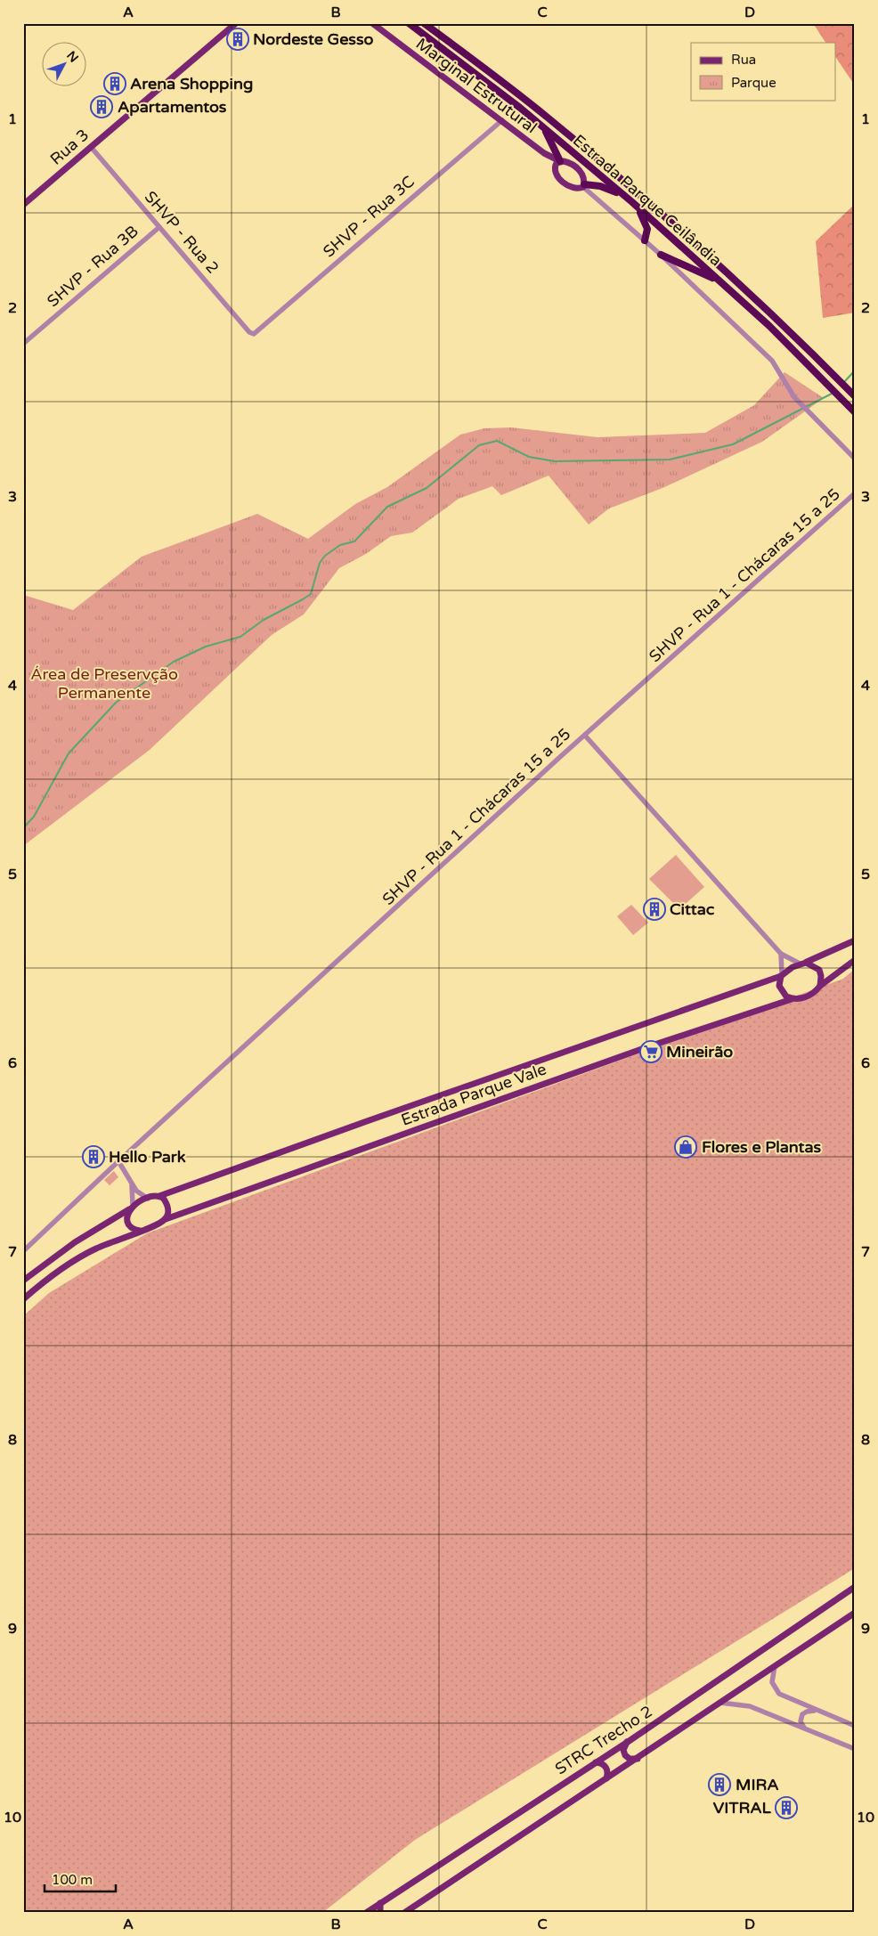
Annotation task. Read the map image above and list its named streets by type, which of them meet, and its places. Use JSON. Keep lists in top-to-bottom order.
{
  "streets": {
    "highway": ["Estrada Parque Ceilândia"],
    "main road": [
      "Marginal Estrutural",
      "Rua 3",
      "Estrada Parque Vale",
      "STRC Trecho 2"
    ],
    "street": [
      "SHVP - Rua 3C",
      "SHVP - Rua 2",
      "SHVP - Rua 3B",
      "SHVP - Rua 1 - Chácaras 15 a 25"
    ]
  },
  "crossings": [
    ["Marginal Estrutural", "SHVP - Rua 3C"],
    ["Rua 3", "SHVP - Rua 2"],
    ["SHVP - Rua 3C", "SHVP - Rua 2"],
    ["SHVP - Rua 2", "SHVP - Rua 3B"]
  ],
  "parks": ["Área de Preservção Permanente"],
  "places": {
    "building": [
      "Nordeste Gesso",
      "Arena Shopping",
      "Apartamentos",
      "Cittac",
      "Hello Park",
      "MIRA",
      "VITRAL"
    ],
    "supermarket": ["Mineirão"],
    "shop": ["Flores e Plantas"]
  },
  "legend": ["Rua", "Parque"],
  "scale_bar": "100 m",
  "north": "top right",
  "grid": {
    "columns": [
      "A",
      "B",
      "C",
      "D"
    ],
    "rows": [
      "1",
      "2",
      "3",
      "4",
      "5",
      "6",
      "7",
      "8",
      "9",
      "10"
    ]
  }
}
